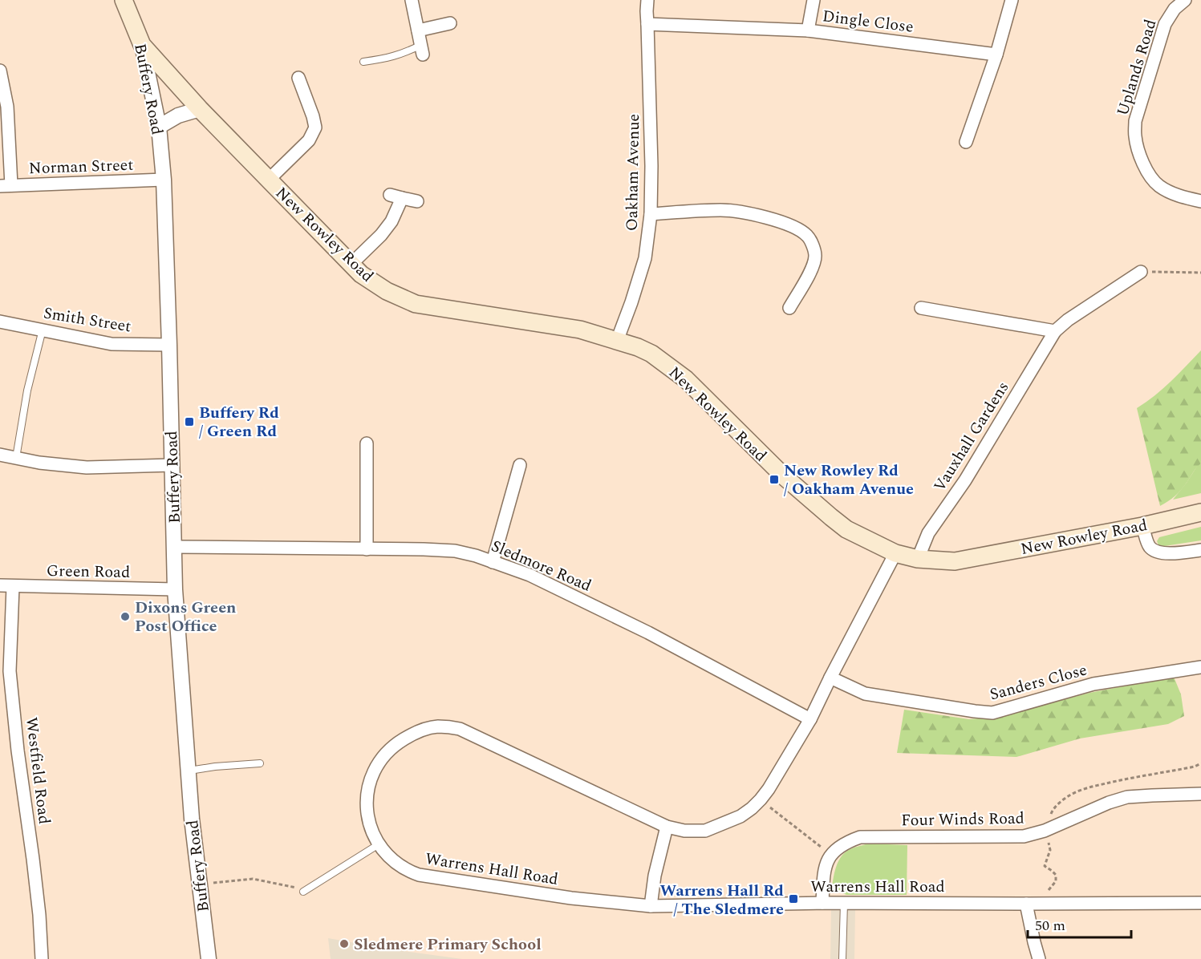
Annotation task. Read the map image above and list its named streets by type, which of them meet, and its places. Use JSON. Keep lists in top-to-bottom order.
{
  "streets": {
    "main road": ["Buffery Road", "New Rowley Road"],
    "street": [
      "Dingle Close",
      "Uplands Road",
      "Norman Street",
      "Oakham Avenue",
      "Smith Street",
      "Vauxhall Gardens",
      "Sledmore Road",
      "Green Road",
      "Sanders Close",
      "Westfield Road",
      "Four Winds Road",
      "Warrens Hall Road"
    ]
  },
  "crossings": [
    ["Dingle Close", "Oakham Avenue"],
    ["Buffery Road", "Norman Street"],
    ["Buffery Road", "New Rowley Road"],
    ["Buffery Road", "Smith Street"],
    ["Buffery Road", "Sledmore Road"],
    ["Buffery Road", "Green Road"],
    ["Oakham Avenue", "New Rowley Road"],
    ["New Rowley Road", "Vauxhall Gardens"],
    ["New Rowley Road", "Warrens Hall Road"],
    ["Sledmore Road", "Warrens Hall Road"],
    ["Green Road", "Westfield Road"],
    ["Sanders Close", "Warrens Hall Road"],
    ["Four Winds Road", "Warrens Hall Road"]
  ],
  "places": {
    "transit": ["Buffery Rd / Green Rd", "New Rowley Rd / Oakham Avenue", "Warrens Hall Rd / The Sledmere"],
    "other": ["Dixons Green Post Office", "Sledmere Primary School"]
  },
  "scale_bar": "50 m"
}
